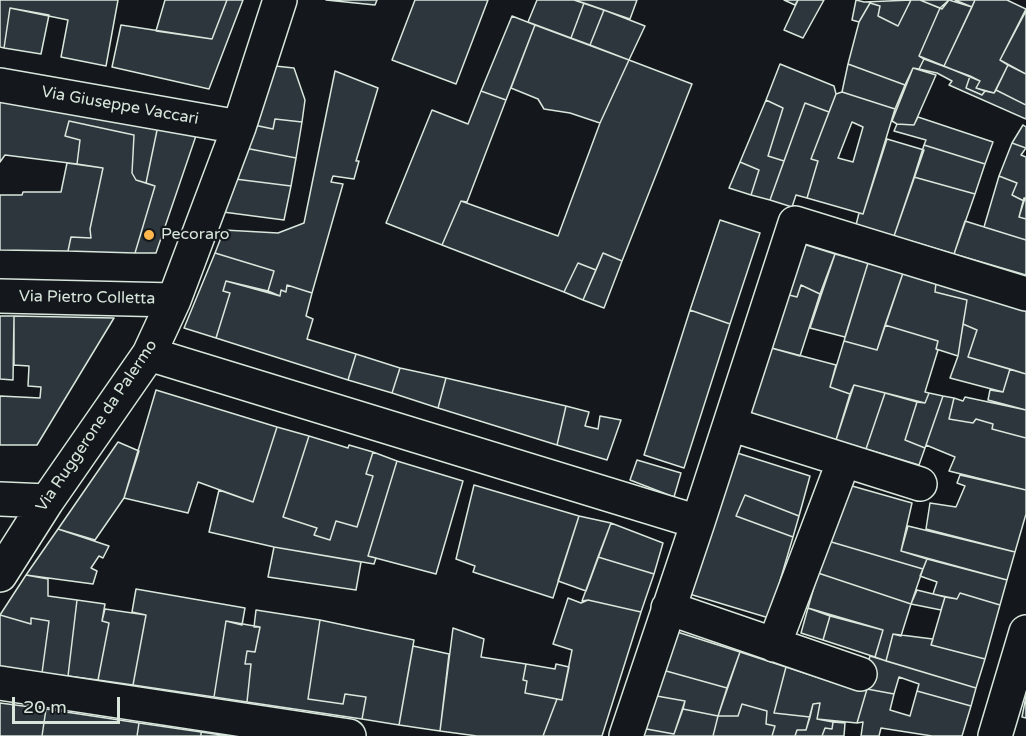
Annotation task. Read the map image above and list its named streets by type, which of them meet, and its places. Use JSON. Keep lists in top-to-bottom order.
{
  "streets": {
    "street": ["Via Giuseppe Vaccari", "Via Pietro Colletta", "Via Ruggerone da Palermo"]
  },
  "crossings": [
    ["Via Giuseppe Vaccari", "Via Ruggerone da Palermo"],
    ["Via Pietro Colletta", "Via Ruggerone da Palermo"]
  ],
  "places": ["Pecoraro"],
  "scale_bar": "20 m"
}
